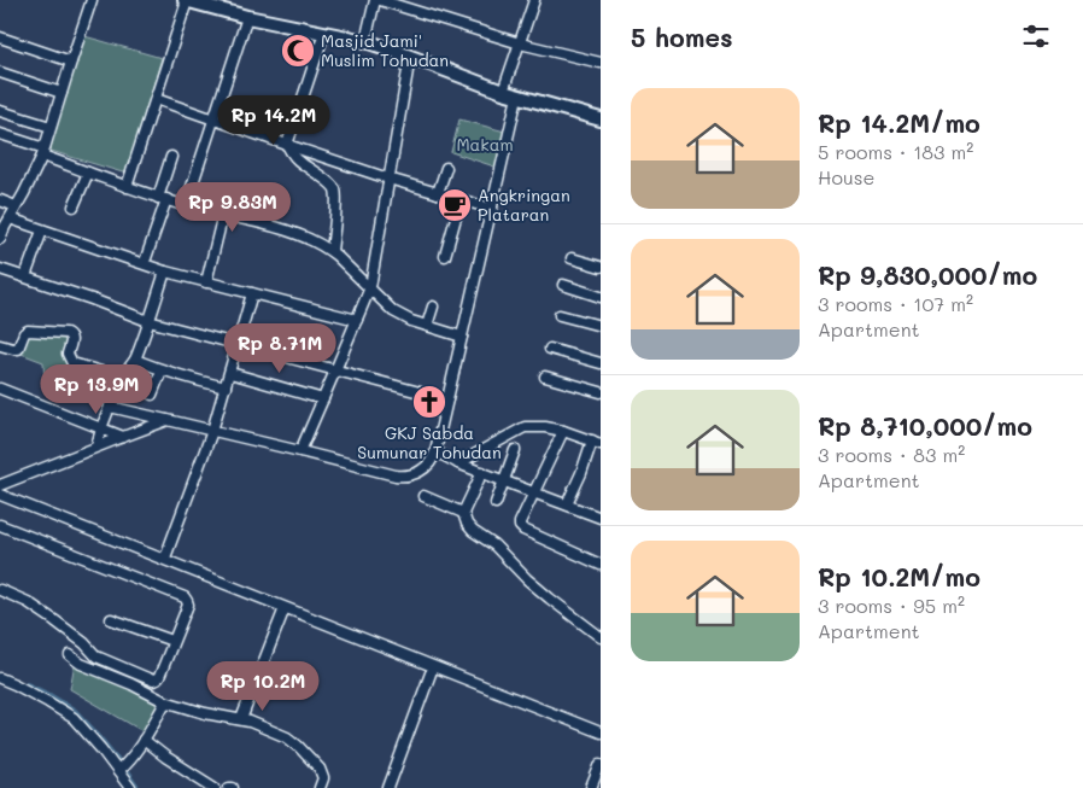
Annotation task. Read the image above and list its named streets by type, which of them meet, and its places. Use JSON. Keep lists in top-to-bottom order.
{
  "parks": ["Makam"],
  "places": {
    "mosque": ["Masjid Jami' Muslim Tohudan"],
    "cafe": ["Angkringan Plataran"],
    "church": ["GKJ Sabda Sumunar Tohudan"]
  },
  "page": {
    "heading": "5 homes",
    "list": [
      {
        "name": "Rp 14.2M/mo",
        "note": "5 rooms · 183 m² · House"
      },
      {
        "name": "Rp 9,830,000/mo",
        "note": "3 rooms · 107 m² · Apartment"
      },
      {
        "name": "Rp 8,710,000/mo",
        "note": "3 rooms · 83 m² · Apartment"
      },
      {
        "name": "Rp 10.2M/mo",
        "note": "3 rooms · 95 m² · Apartment"
      }
    ],
    "price": [
      "Rp 14.2M",
      "Rp 9.83M",
      "Rp 8.71M",
      "Rp 13.9M",
      "Rp 10.2M"
    ]
  }
}
